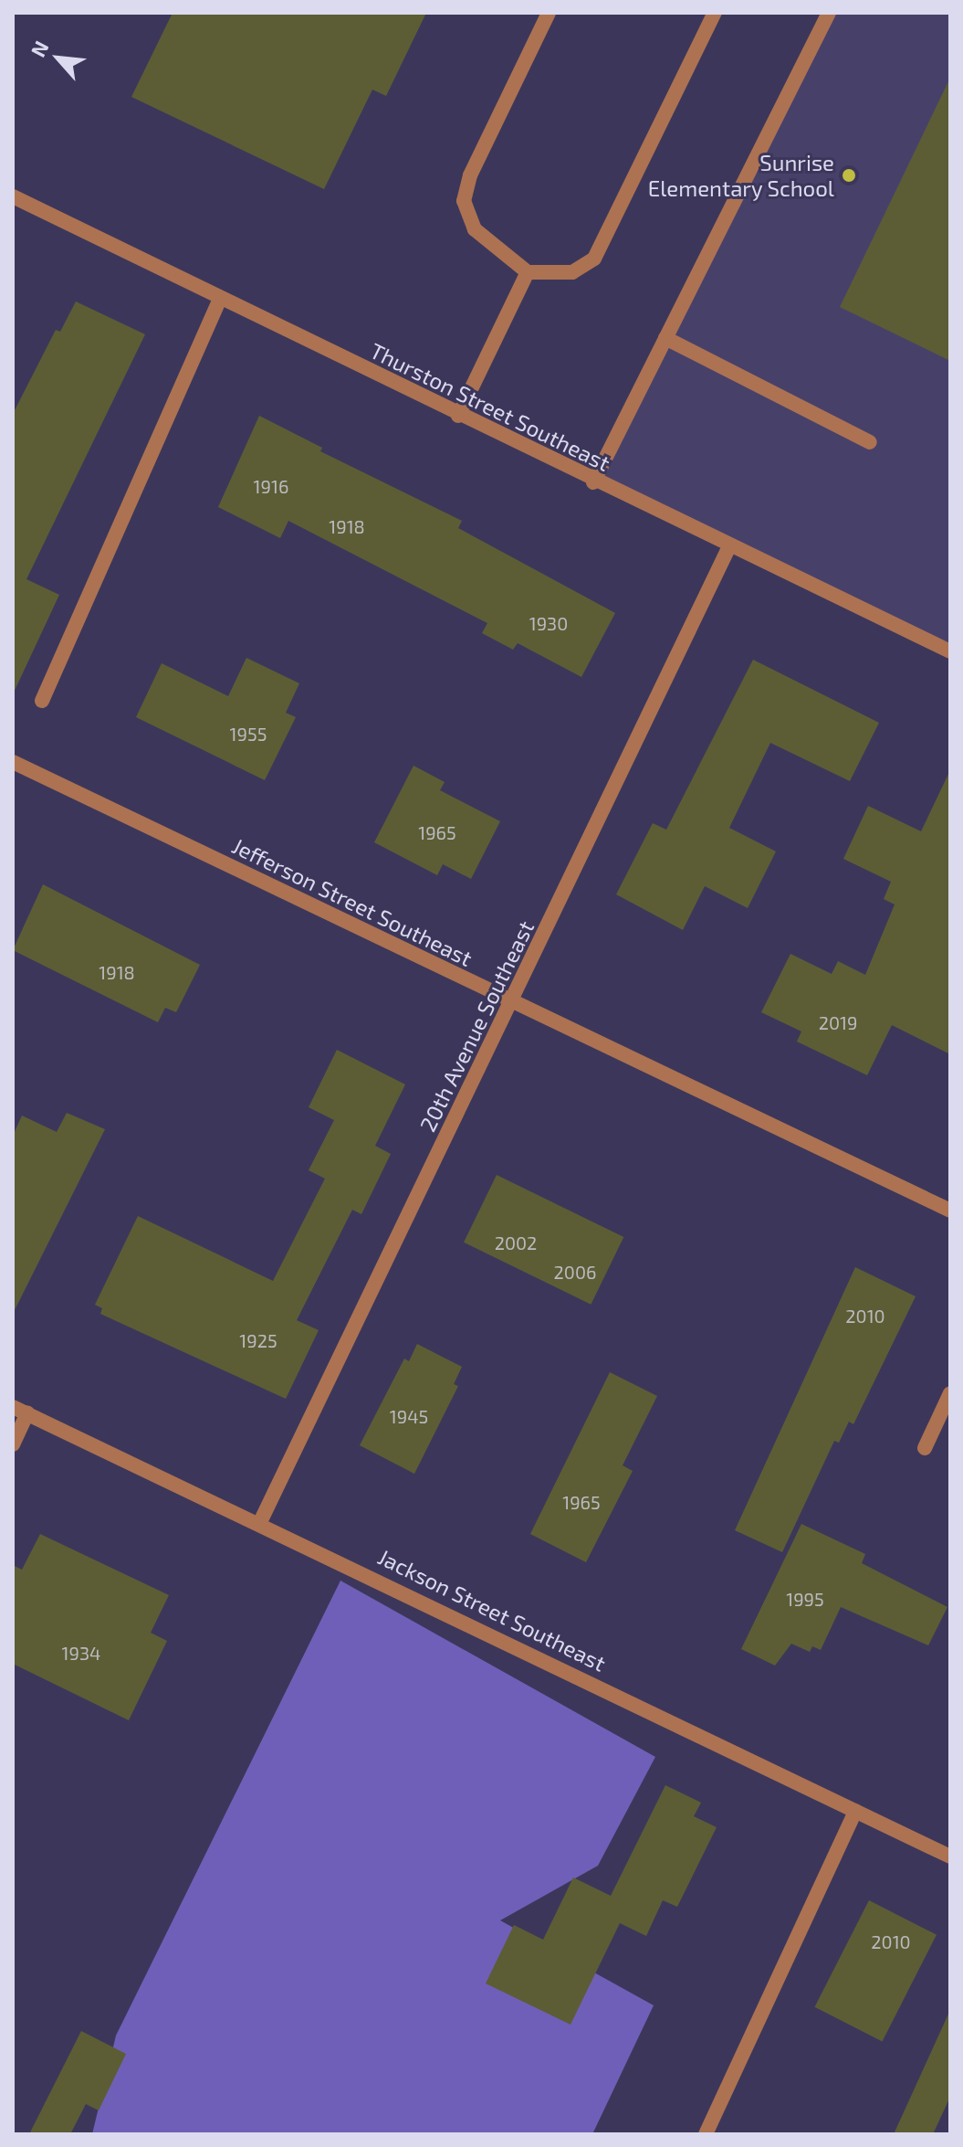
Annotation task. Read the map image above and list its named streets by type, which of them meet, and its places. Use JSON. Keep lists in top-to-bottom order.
{
  "streets": {
    "street": [
      "Thurston Street Southeast",
      "Jefferson Street Southeast",
      "20th Avenue Southeast",
      "Jackson Street Southeast"
    ]
  },
  "crossings": [
    ["Thurston Street Southeast", "20th Avenue Southeast"],
    ["Jefferson Street Southeast", "20th Avenue Southeast"],
    ["20th Avenue Southeast", "Jackson Street Southeast"]
  ],
  "places": ["Sunrise Elementary School"],
  "house_numbers": [
    "1916",
    "1918",
    "1930",
    "1955",
    "1965",
    "1918",
    "2019",
    "2002",
    "2006",
    "2010",
    "1925",
    "1945",
    "1965",
    "1995",
    "1934",
    "2010"
  ],
  "north": "top left"
}
